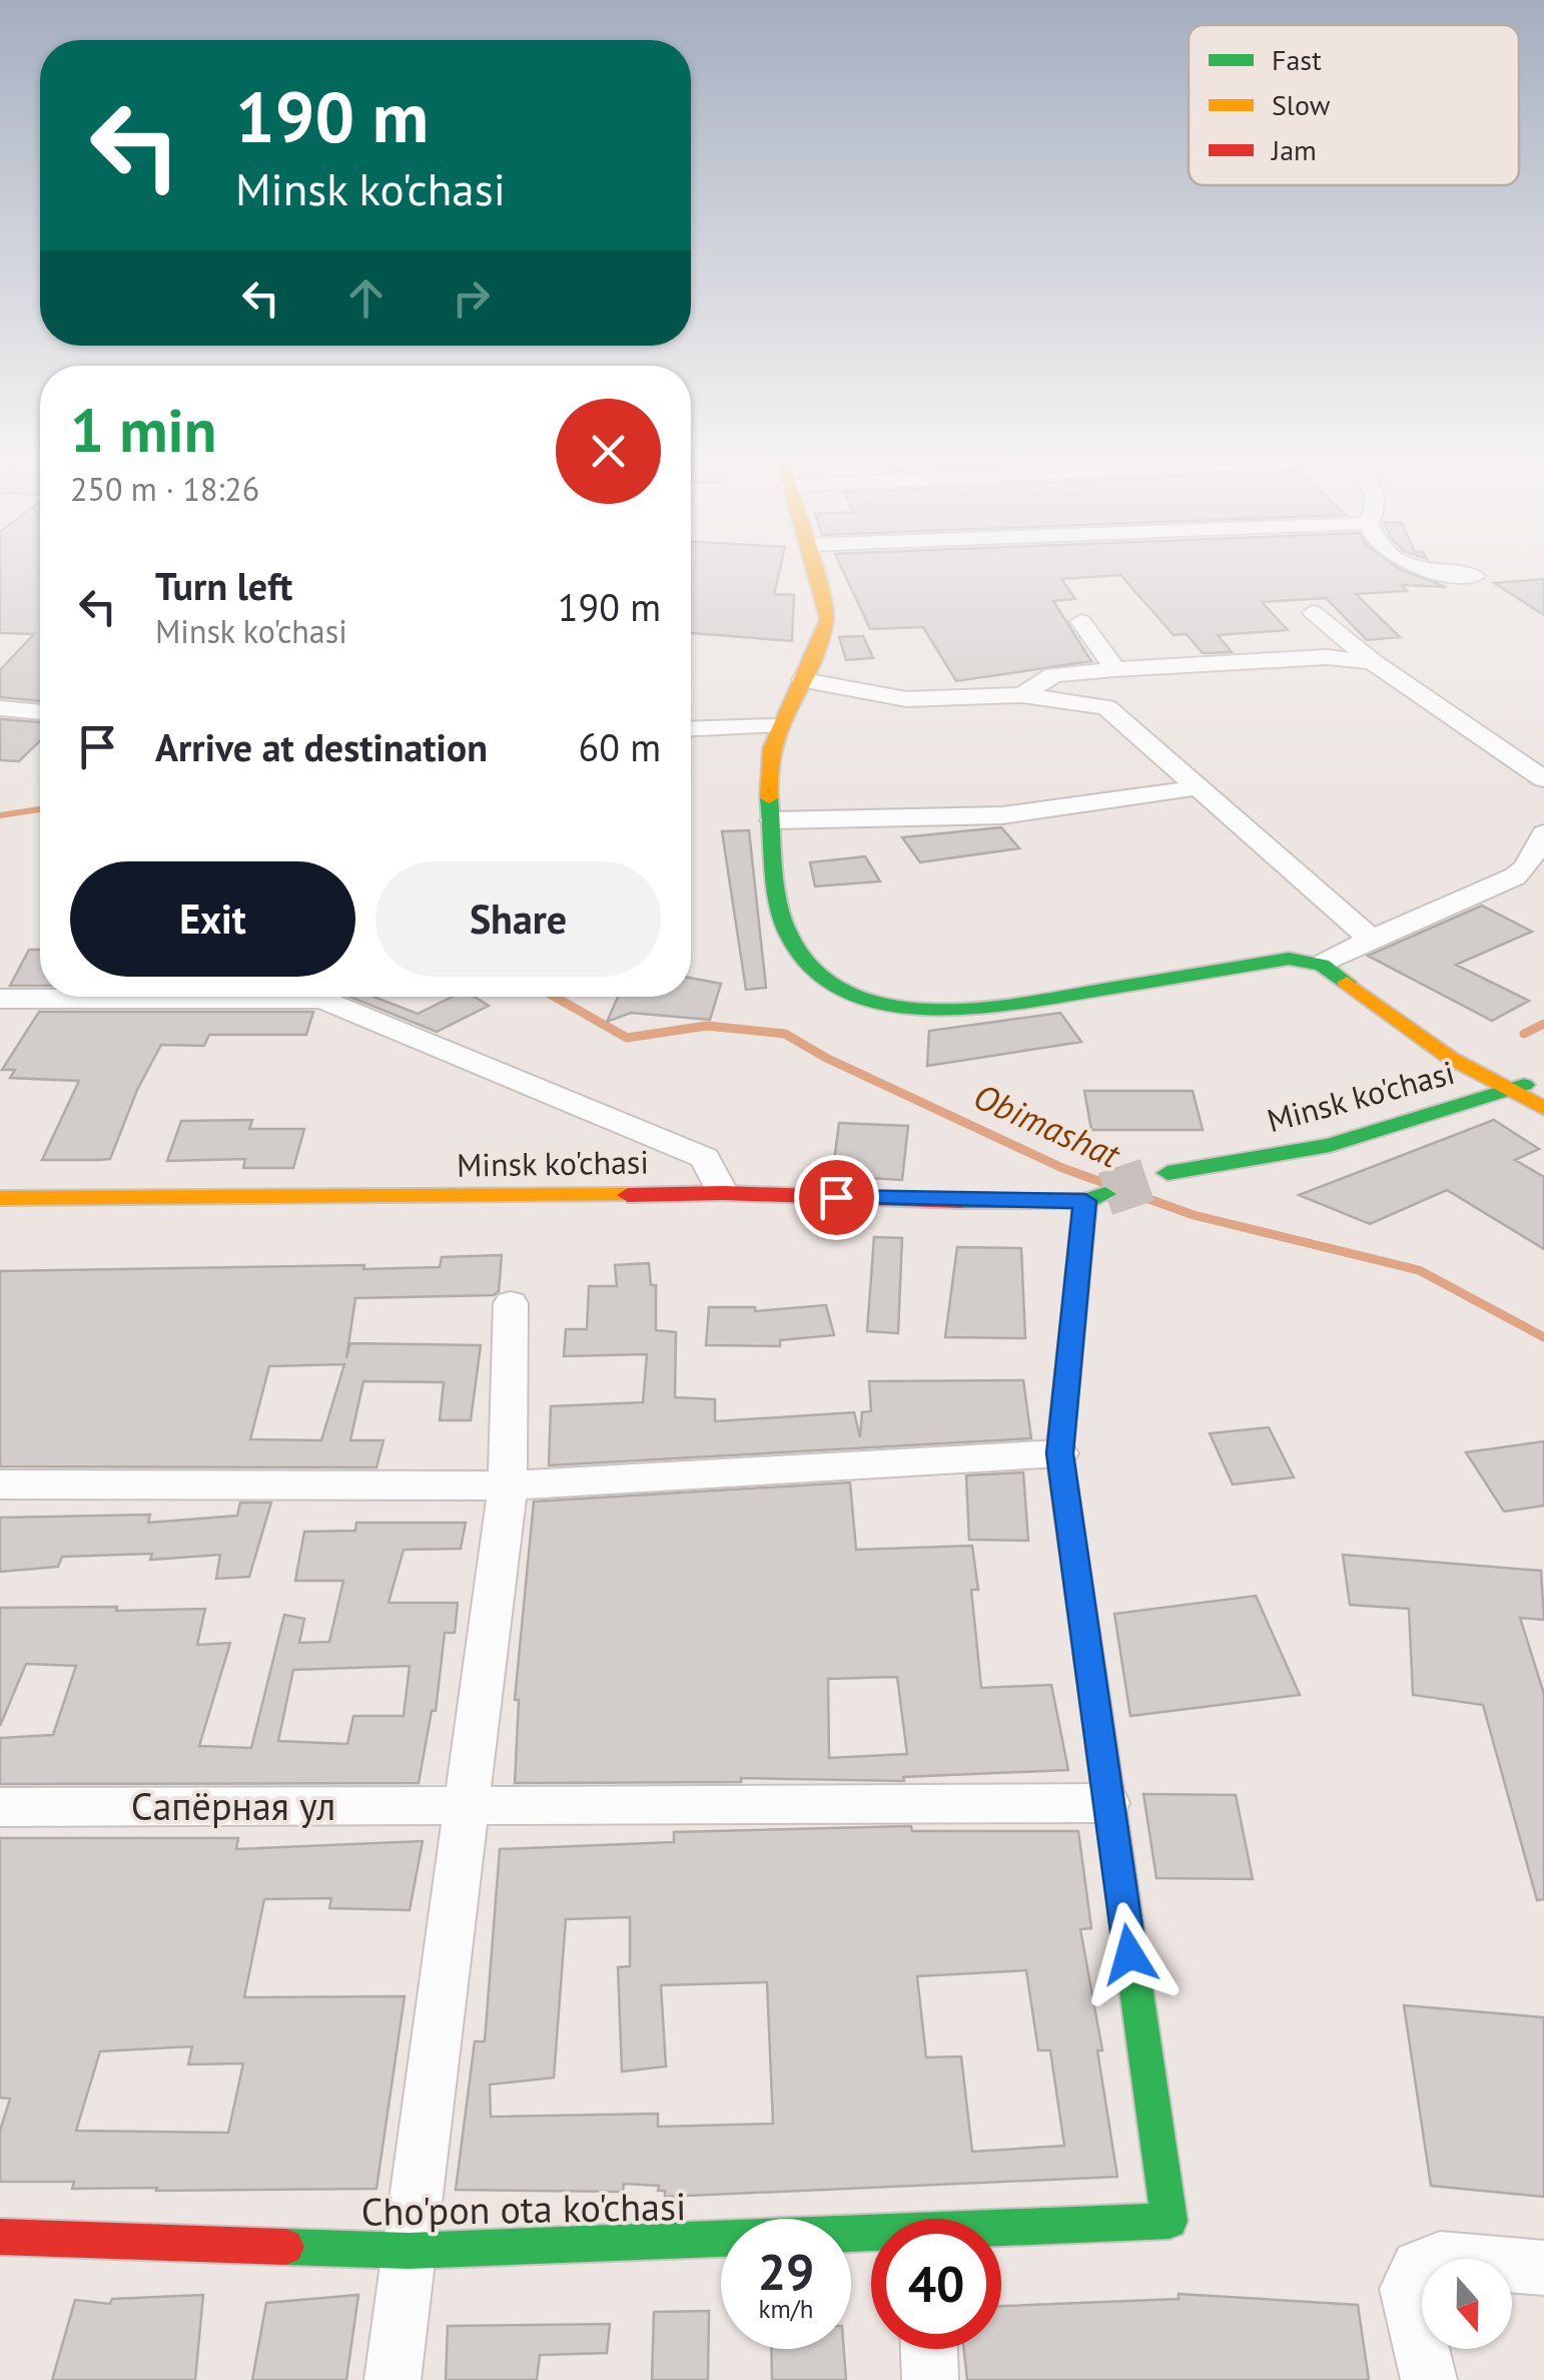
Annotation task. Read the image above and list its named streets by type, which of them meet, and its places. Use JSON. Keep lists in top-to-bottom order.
{
  "streets": {
    "street": ["Minsk ko'chasi", "Сапёрная ул", "Cho'pon ota ko'chasi"]
  },
  "crossings": [
    ["Сапёрная ул", "Cho'pon ota ko'chasi"]
  ],
  "water": ["Obimashat"],
  "legend": ["Fast", "Slow", "Jam"],
  "north": "bottom",
  "page": {
    "turn": ["190 m", "Minsk ko'chasi"],
    "heading": ["1 min", "250 m · 18:26"],
    "list": [
      {
        "name": "Turn left",
        "note": "Minsk ko'chasi",
        "value": "190 m"
      },
      {
        "name": "Arrive at destination",
        "value": "60 m"
      }
    ],
    "buttons": ["Exit", "Share"],
    "speed": "29 km/h",
    "limit": "40"
  }
}
